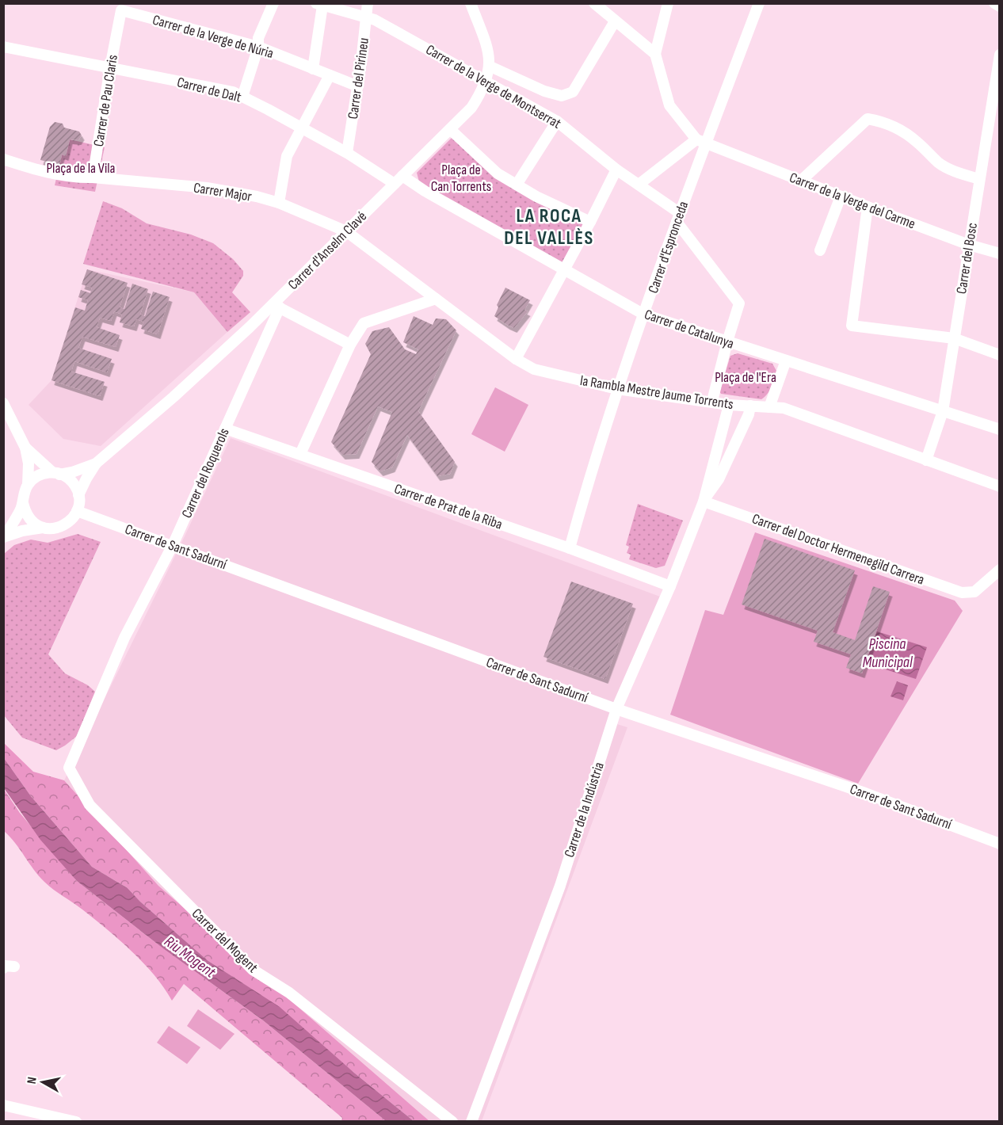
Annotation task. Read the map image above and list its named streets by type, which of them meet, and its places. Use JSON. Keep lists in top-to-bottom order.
{
  "streets": {
    "street": [
      "Carrer de la Verge de Núria",
      "Carrer del Pirineu",
      "Carrer de la Verge de Montserrat",
      "Carrer de Dalt",
      "Carrer de Pau Claris",
      "Carrer Major",
      "Carrer de la Verge del Carme",
      "Carrer d'Espronceda",
      "Carrer d'Anselm Clavé",
      "Carrer del Bosc",
      "Carrer de Catalunya",
      "la Rambla Mestre Jaume Torrents",
      "Carrer del Roquerols",
      "Carrer de Prat de la Riba",
      "Carrer de Sant Sadurní",
      "Carrer del Doctor Hermenegild Carrera",
      "Carrer de la Indústria",
      "Carrer del Mogent"
    ]
  },
  "crossings": [
    ["Carrer de la Verge de Núria", "Carrer del Pirineu"],
    ["Carrer de la Verge de Núria", "Carrer de Pau Claris"],
    ["Carrer del Pirineu", "Carrer de la Verge de Montserrat"],
    ["Carrer del Pirineu", "Carrer de Dalt"],
    ["Carrer de la Verge de Montserrat", "Carrer d'Espronceda"],
    ["Carrer de la Verge de Montserrat", "Carrer d'Anselm Clavé"],
    ["Carrer de la Verge de Montserrat", "Carrer de Catalunya"],
    ["Carrer de la Verge de Montserrat", "la Rambla Mestre Jaume Torrents"],
    ["Carrer de Dalt", "Carrer de Pau Claris"],
    ["Carrer de Dalt", "Carrer d'Anselm Clavé"],
    ["Carrer de Dalt", "Carrer de Catalunya"],
    ["Carrer de Pau Claris", "Carrer Major"],
    ["Carrer Major", "Carrer d'Anselm Clavé"],
    ["Carrer Major", "la Rambla Mestre Jaume Torrents"],
    ["Carrer de la Verge del Carme", "Carrer d'Espronceda"],
    ["Carrer de la Verge del Carme", "Carrer del Bosc"],
    ["Carrer d'Espronceda", "Carrer de Catalunya"],
    ["Carrer d'Espronceda", "la Rambla Mestre Jaume Torrents"],
    ["Carrer d'Espronceda", "Carrer de Prat de la Riba"],
    ["Carrer d'Anselm Clavé", "Carrer de Catalunya"],
    ["Carrer d'Anselm Clavé", "la Rambla Mestre Jaume Torrents"],
    ["Carrer d'Anselm Clavé", "Carrer del Roquerols"],
    ["Carrer del Bosc", "Carrer de Catalunya"],
    ["Carrer del Bosc", "la Rambla Mestre Jaume Torrents"],
    ["la Rambla Mestre Jaume Torrents", "Carrer de la Indústria"],
    ["Carrer del Roquerols", "Carrer de Prat de la Riba"],
    ["Carrer del Roquerols", "Carrer de Sant Sadurní"],
    ["Carrer del Roquerols", "Carrer del Mogent"],
    ["Carrer de Prat de la Riba", "Carrer de la Indústria"],
    ["Carrer de Sant Sadurní", "Carrer de la Indústria"],
    ["Carrer del Doctor Hermenegild Carrera", "Carrer de la Indústria"]
  ],
  "districts": ["LA ROCA DEL VALLÈS"],
  "water": ["Piscina Municipal", "Riu Mogent"],
  "parks": ["Plaça de la Vila", "Plaça de Can Torrents", "Plaça de l'Era"],
  "north": "left"
}
